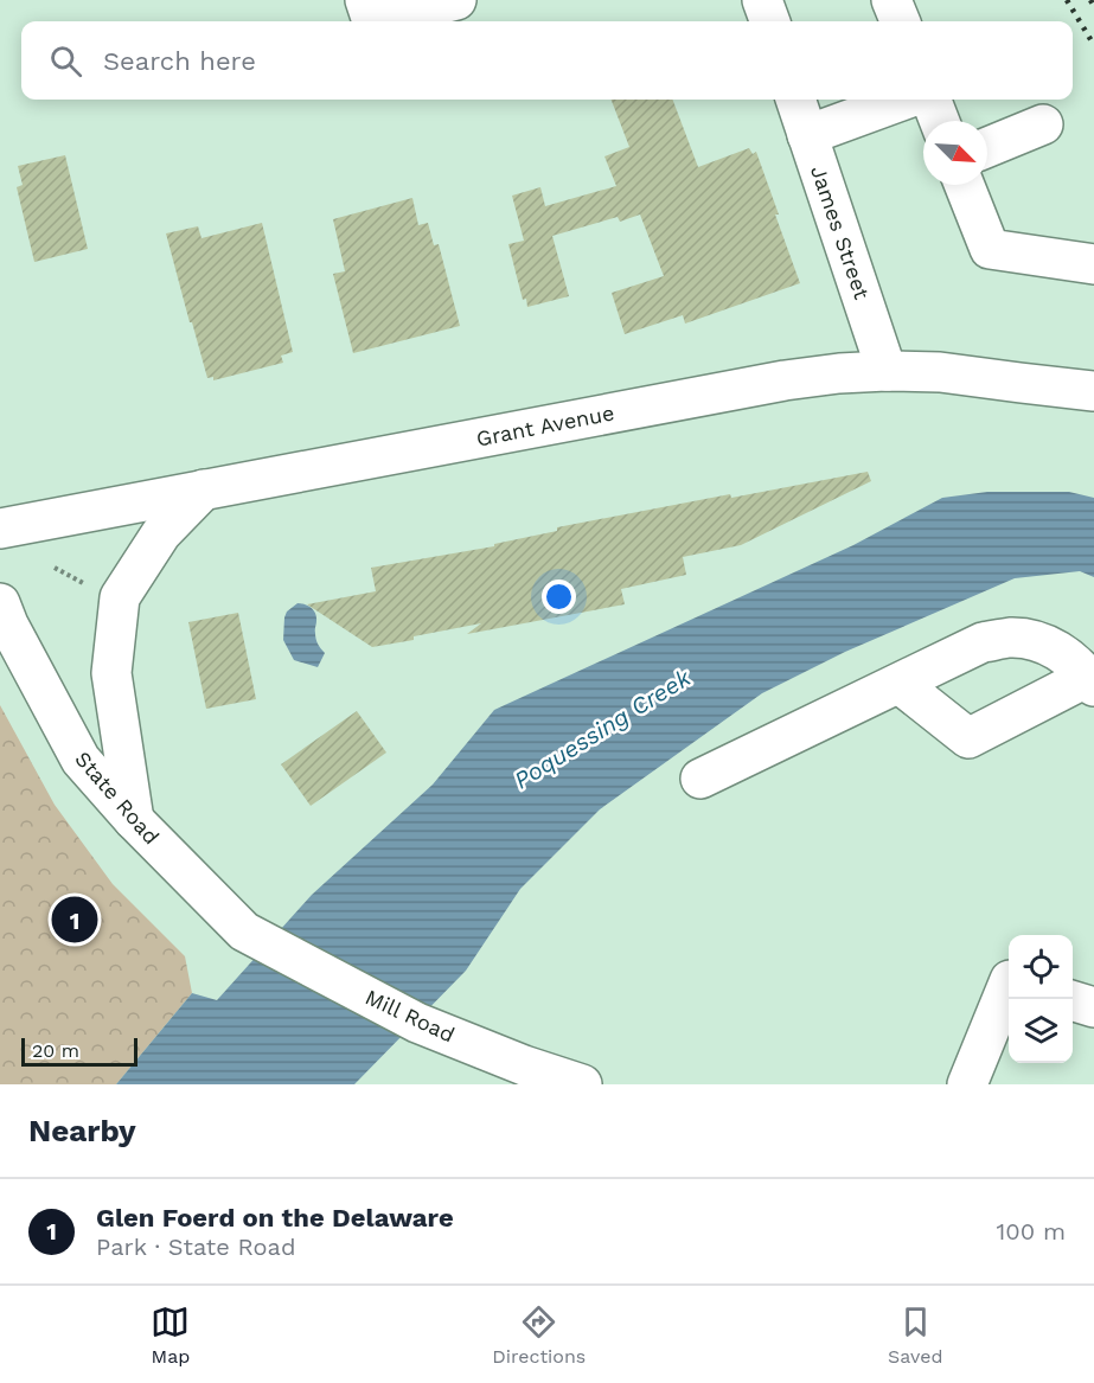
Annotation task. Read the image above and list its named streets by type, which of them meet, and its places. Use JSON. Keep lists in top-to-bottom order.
{
  "streets": {
    "street": [
      "James Street",
      "Grant Avenue",
      "State Road",
      "Mill Road"
    ]
  },
  "crossings": [
    ["James Street", "Grant Avenue"],
    ["State Road", "Mill Road"]
  ],
  "water": ["Poquessing Creek"],
  "scale_bar": "20 m",
  "north": "bottom right",
  "page": {
    "search": "Search here",
    "pins": "1",
    "scale": "20 m",
    "heading": "Nearby",
    "list": [
      {
        "mark": "1",
        "name": "Glen Foerd on the Delaware",
        "note": "Park · State Road",
        "value": "100 m"
      }
    ],
    "nav": ["Map", "Directions", "Saved"]
  }
}
